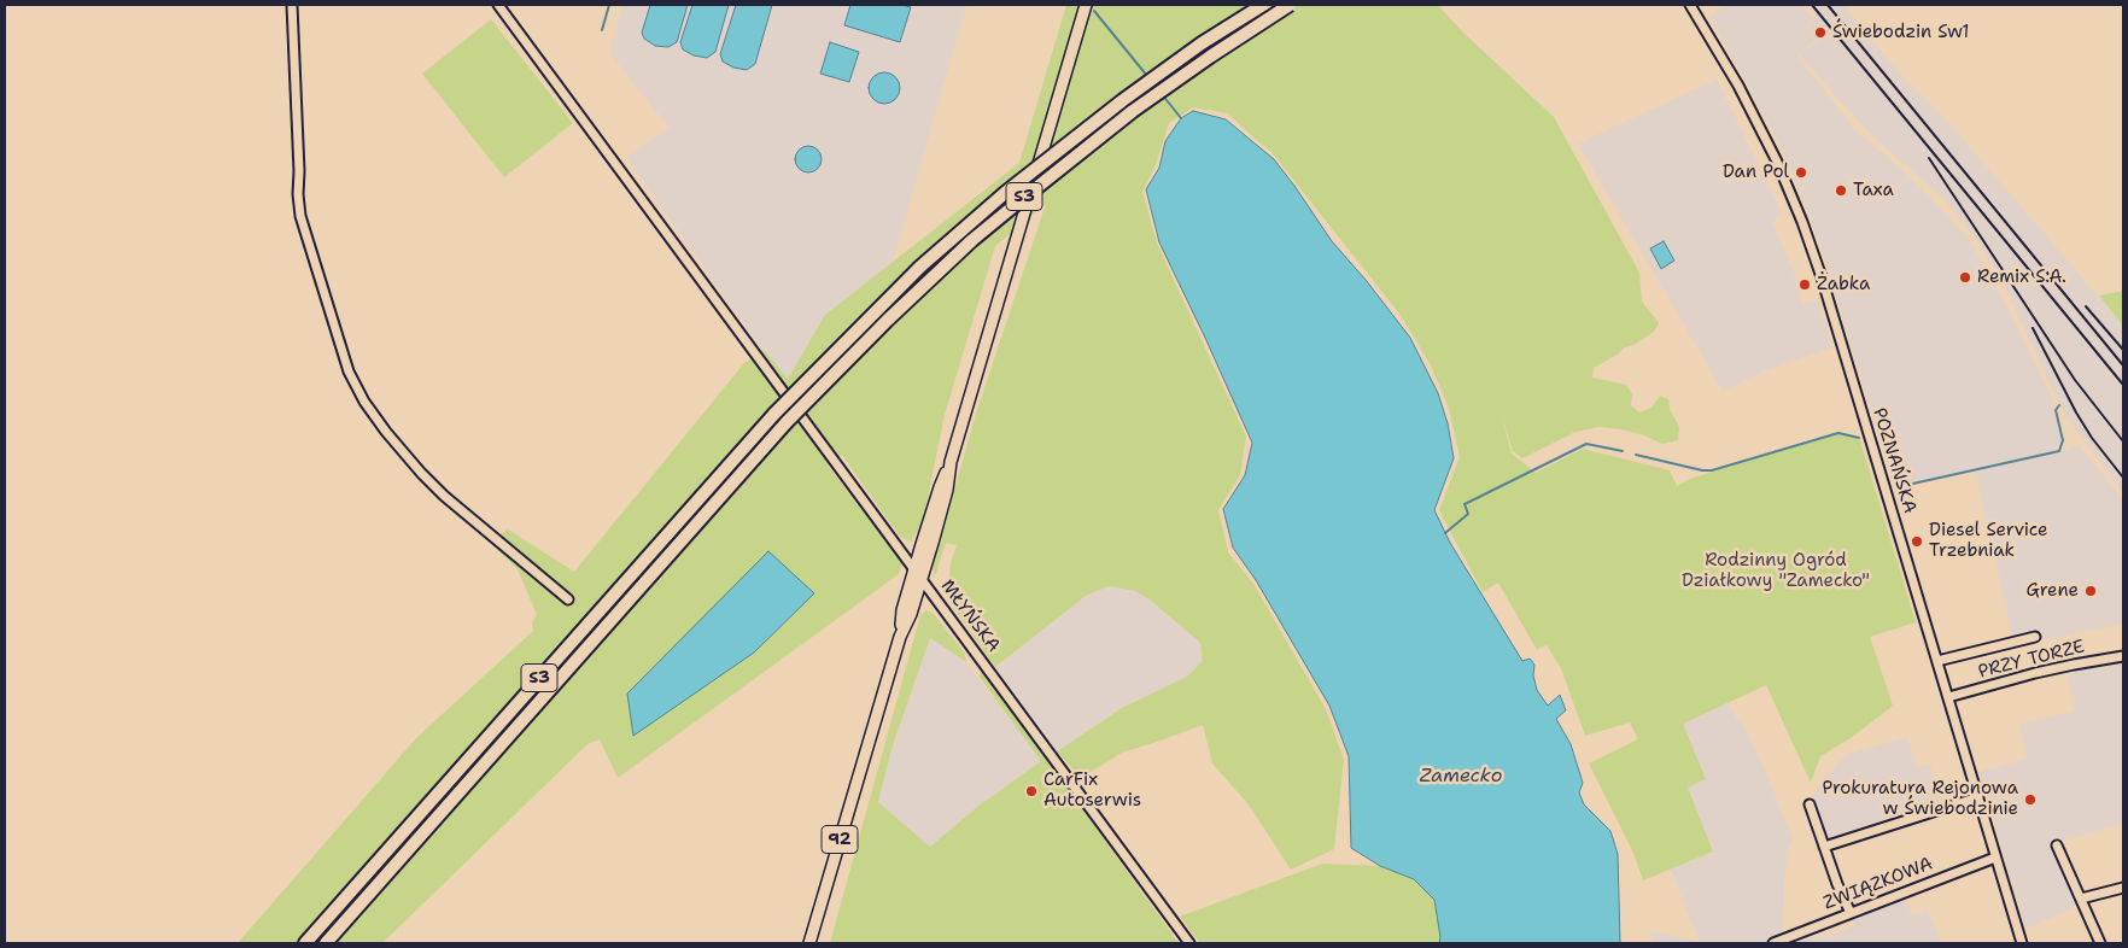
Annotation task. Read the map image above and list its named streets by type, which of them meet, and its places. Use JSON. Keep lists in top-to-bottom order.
{
  "streets": {
    "highway": ["S3"],
    "main road": ["92"],
    "street": [
      "POZNAŃSKA",
      "MŁYŃSKA",
      "PRZY TORZE",
      "ZWIĄZKOWA"
    ]
  },
  "crossings": [
    ["POZNAŃSKA", "PRZY TORZE"],
    ["POZNAŃSKA", "ZWIĄZKOWA"],
    ["MŁYŃSKA", "92"]
  ],
  "water": ["Zamecko"],
  "parks": ["Rodzinny Ogród Działkowy \"Zamecko\""],
  "places": [
    "Świebodzin Sw1",
    "Dan Pol",
    "Taxa",
    "Remix S.A.",
    "Żabka",
    "Diesel Service Trzebniak",
    "Grene",
    "CarFix Autoserwis",
    "Prokuratura Rejonowa w Świebodzinie"
  ]
}
